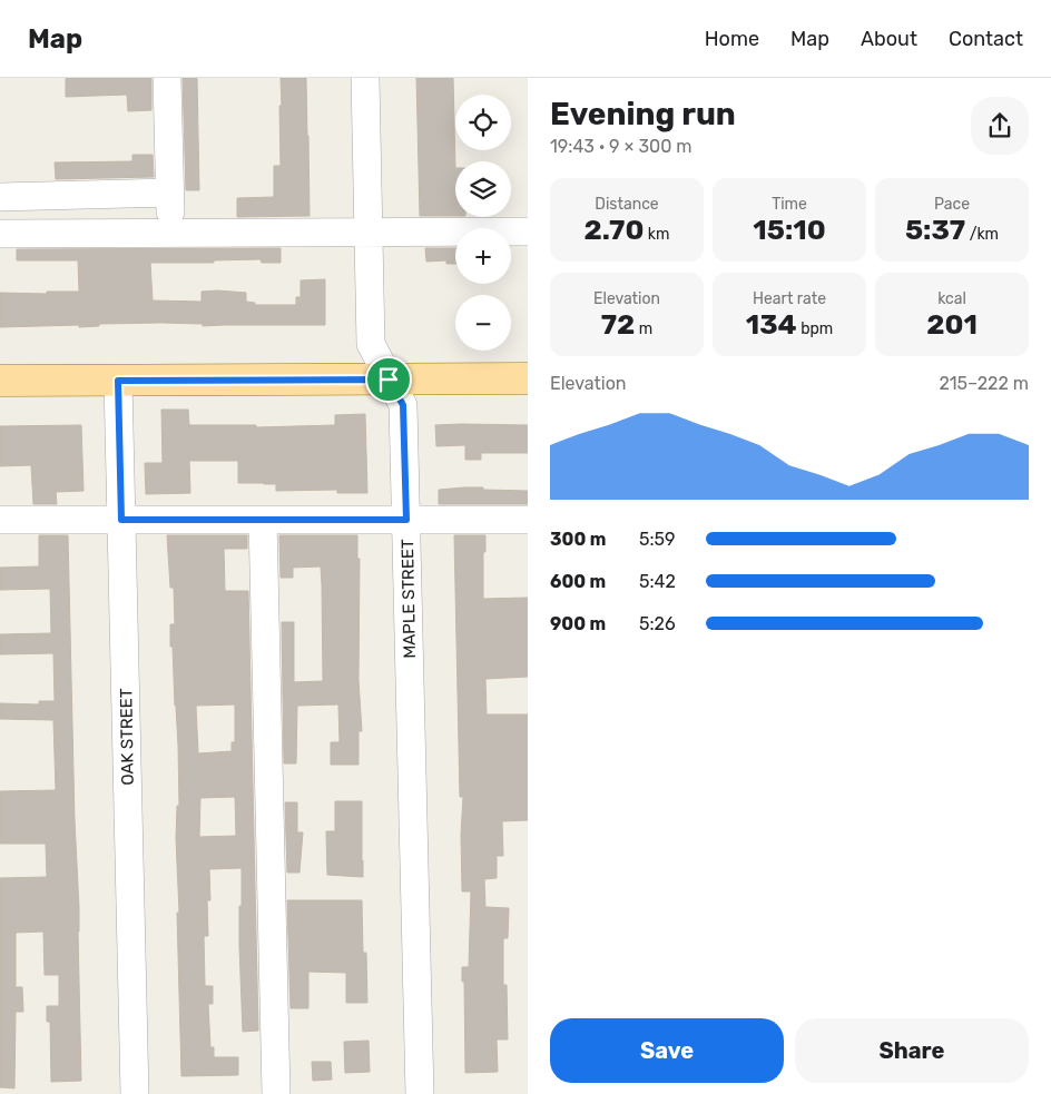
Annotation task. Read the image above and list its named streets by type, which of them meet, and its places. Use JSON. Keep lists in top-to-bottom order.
{
  "streets": {
    "street": ["MAPLE STREET", "OAK STREET"]
  },
  "page": {
    "header": "Map",
    "nav": [
      "Home",
      "Map",
      "About",
      "Contact"
    ],
    "heading": ["Evening run", "19:43 · 9 × 300 m"],
    "map_buttons": ["+", "−"],
    "stats": [
      ["Distance", "2.70 km"],
      ["Time", "15:10"],
      ["Pace", "5:37 /km"],
      ["Elevation", "72 m"],
      ["Heart rate", "134 bpm"],
      ["kcal", "201"]
    ],
    "chart": ["Elevation", "215–222 m"],
    "list": [
      {
        "name": "300 m",
        "note": "5:59"
      },
      {
        "name": "600 m",
        "note": "5:42"
      },
      {
        "name": "900 m",
        "note": "5:26"
      }
    ],
    "buttons": ["Save", "Share"]
  }
}
